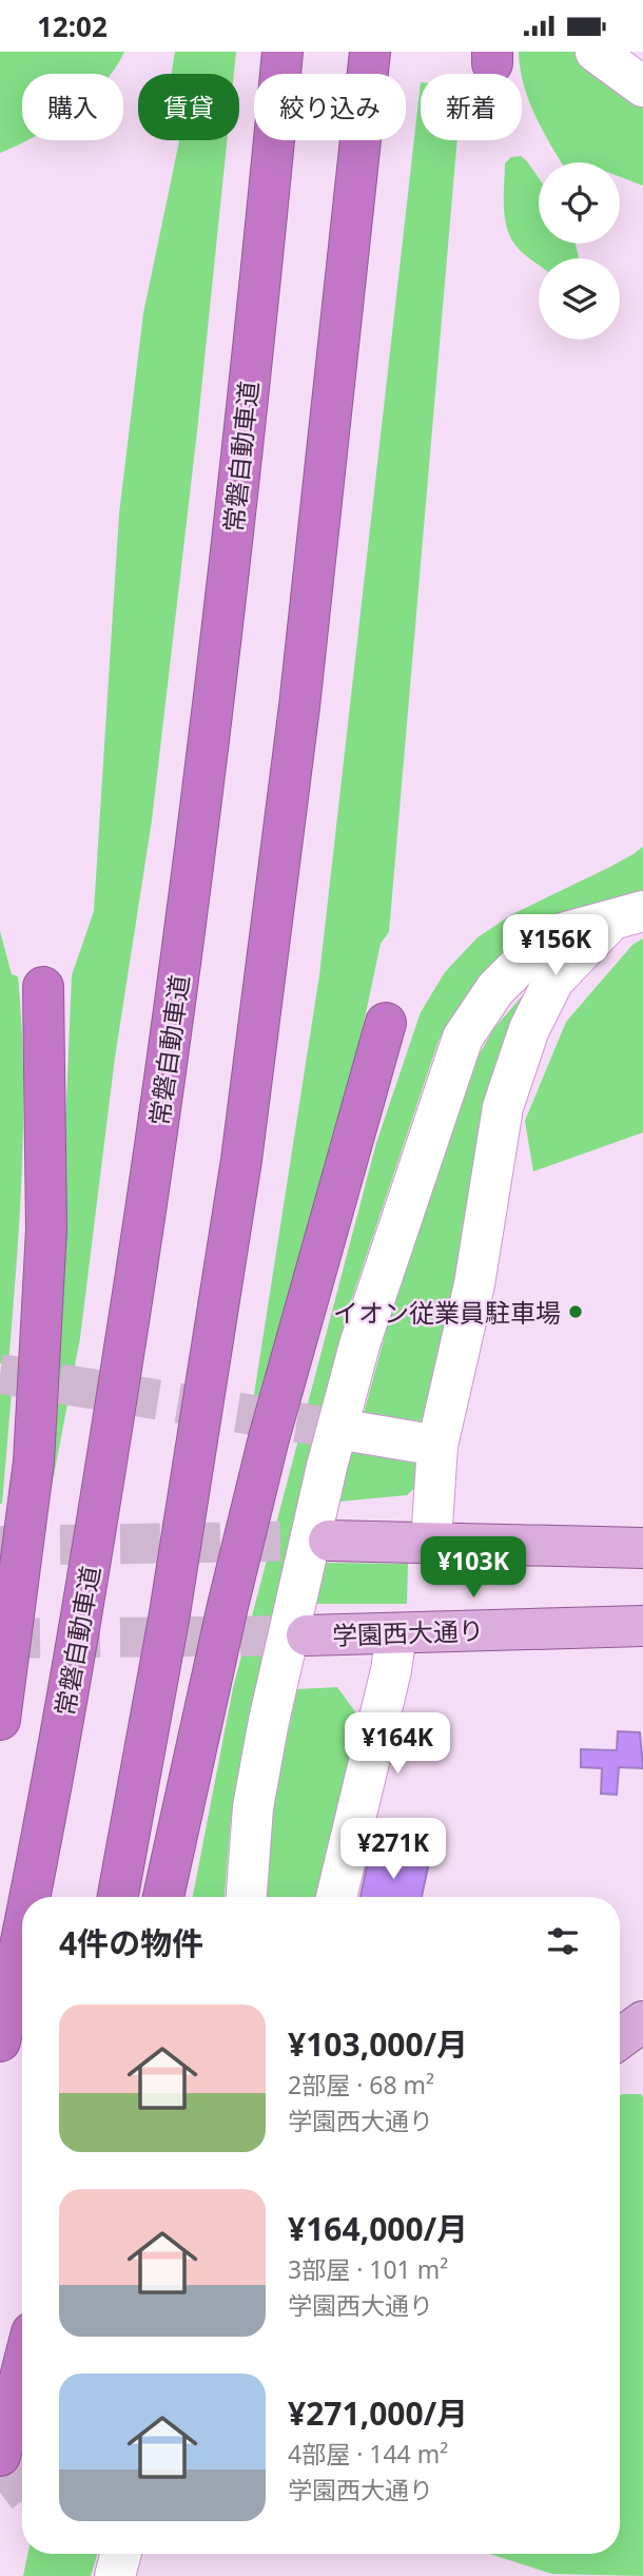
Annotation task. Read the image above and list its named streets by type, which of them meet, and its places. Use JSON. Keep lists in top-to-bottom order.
{
  "streets": {
    "highway": ["常磐自動車道"],
    "main road": ["学園西大通り"]
  },
  "places": ["イオン従業員駐車場"],
  "page": {
    "status": "12:02",
    "chip": [
      "購入",
      "賃貸",
      "絞り込み",
      "新着"
    ],
    "price": [
      "¥156K",
      "¥103K",
      "¥164K",
      "¥271K"
    ],
    "heading": "4件の物件",
    "list": [
      {
        "name": "¥103,000/月",
        "note": "2部屋 · 68 m² · 学園西大通り"
      },
      {
        "name": "¥164,000/月",
        "note": "3部屋 · 101 m² · 学園西大通り"
      },
      {
        "name": "¥271,000/月",
        "note": "4部屋 · 144 m² · 学園西大通り"
      }
    ]
  }
}
